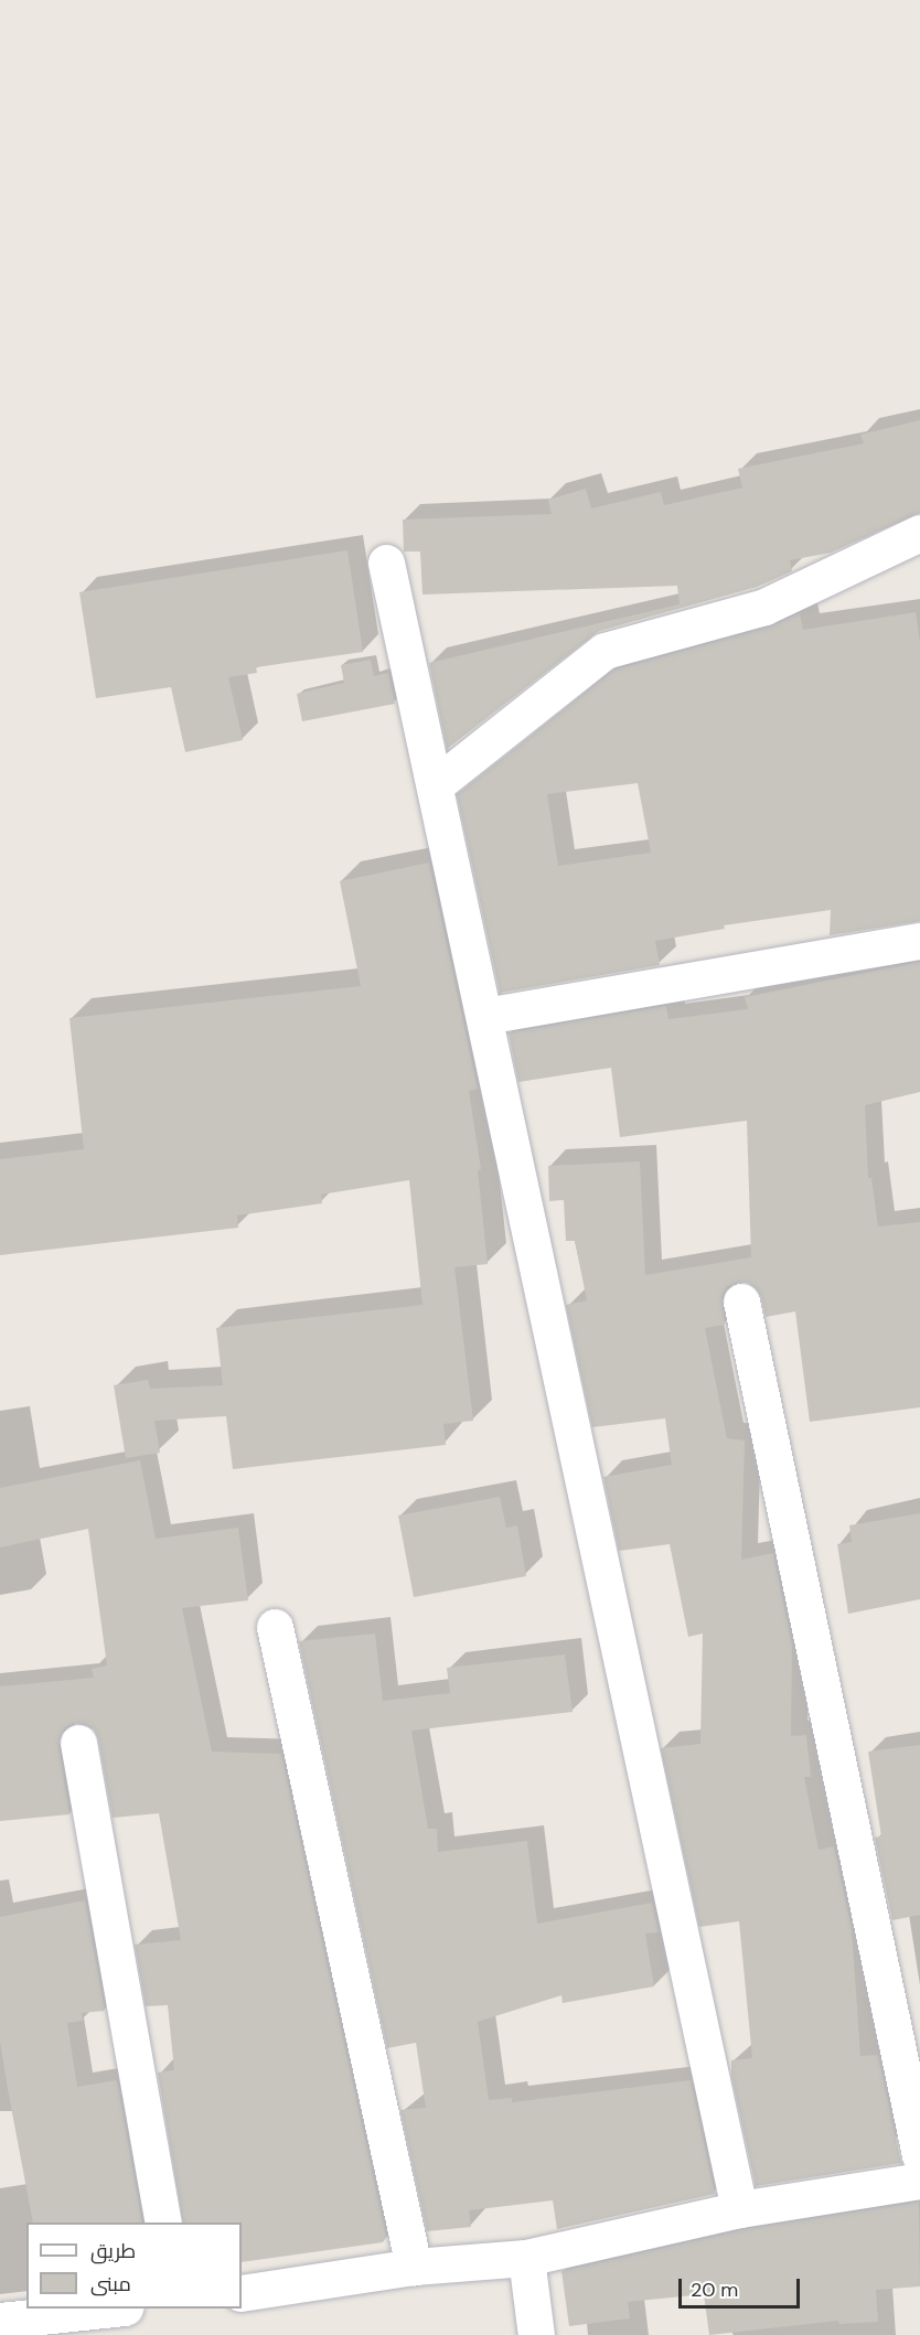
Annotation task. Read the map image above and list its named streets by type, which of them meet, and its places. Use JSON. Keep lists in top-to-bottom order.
{
  "legend": ["طريق", "مبنى"],
  "scale_bar": "20 m"
}
